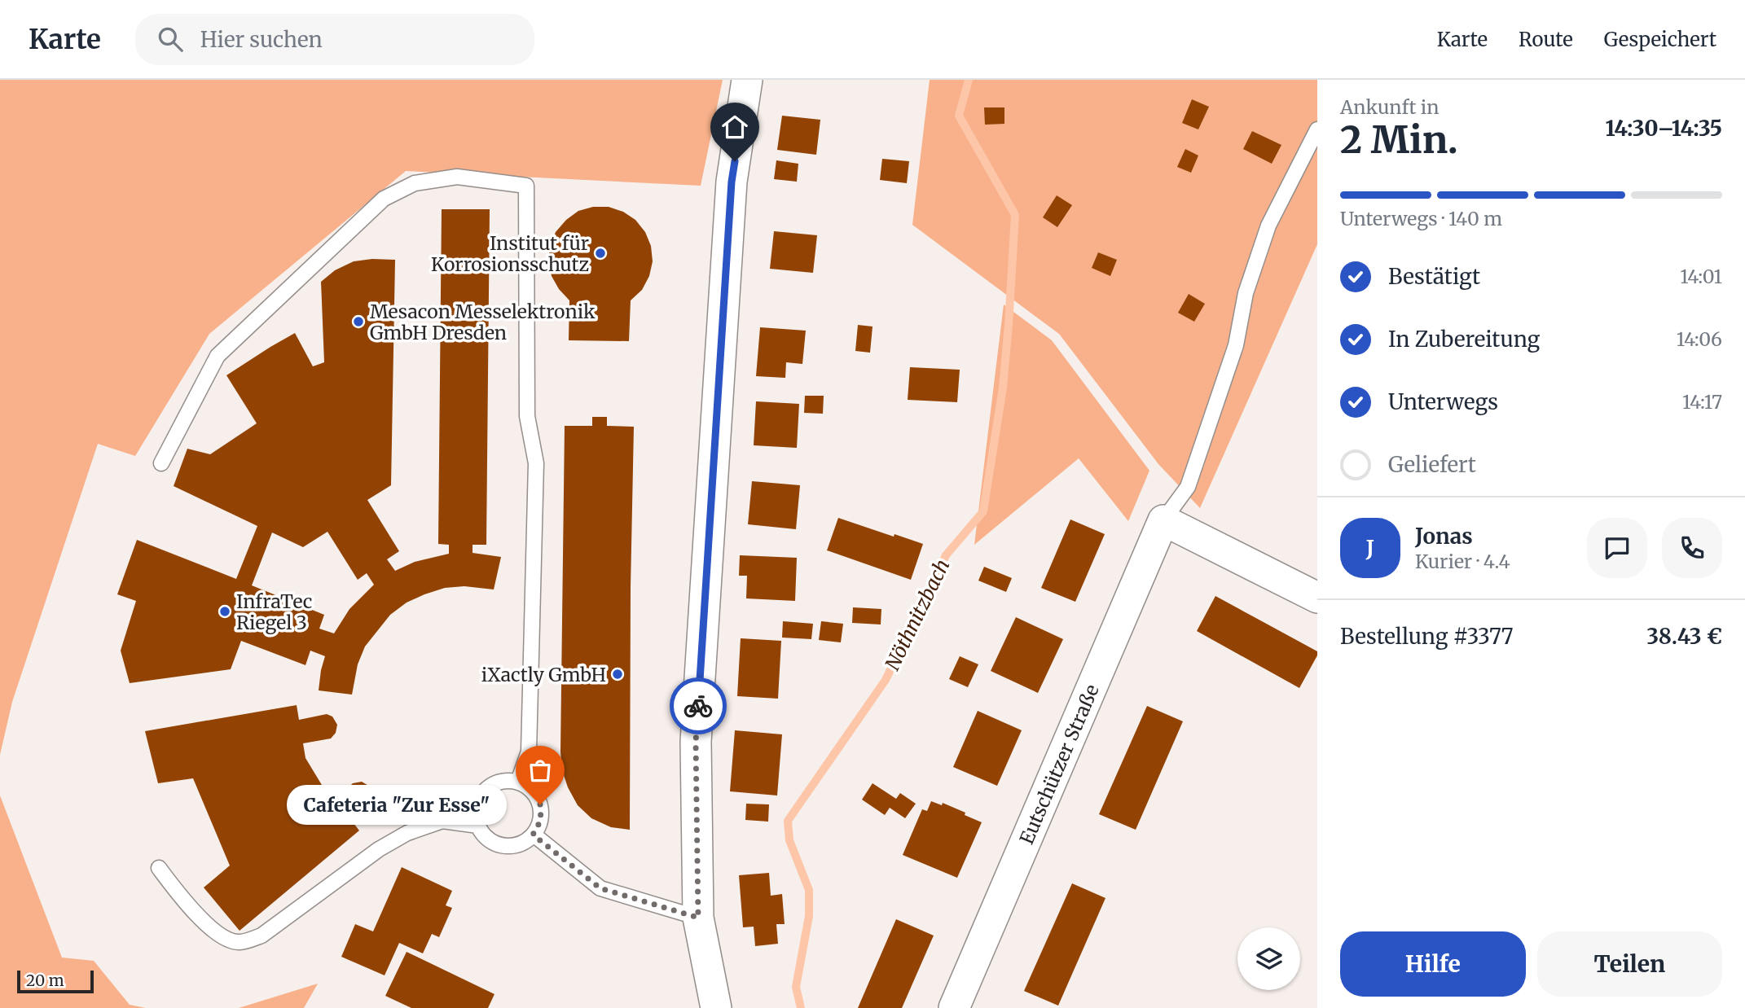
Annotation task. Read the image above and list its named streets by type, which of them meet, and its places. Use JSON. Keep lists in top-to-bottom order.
{
  "streets": {
    "street": ["Eutschützer Straße"]
  },
  "water": ["Nöthnitzbach"],
  "places": [
    "Institut für Korrosionsschutz",
    "Mesacon Messelektronik GmbH Dresden",
    "InfraTec Riegel 3",
    "iXactly GmbH",
    "Cafeteria \"Zur Esse\""
  ],
  "scale_bar": "20 m",
  "page": {
    "header": "Karte",
    "search": "Hier suchen",
    "nav": ["Karte", "Route", "Gespeichert"],
    "heading": ["2 Min.", "Ankunft in", "14:30–14:35"],
    "panel": [
      "Jonas",
      "Kurier · 4.4",
      "Bestellung #3377",
      "38.43 €"
    ],
    "bar": "Unterwegs · 140 m",
    "list": [
      ["Bestätigt", "14:01"],
      ["In Zubereitung", "14:06"],
      ["Unterwegs", "14:17"],
      "Geliefert"
    ],
    "round": "J",
    "bubble": "Cafeteria \"Zur Esse\"",
    "buttons": ["Hilfe", "Teilen"],
    "scale": "20 m"
  }
}
